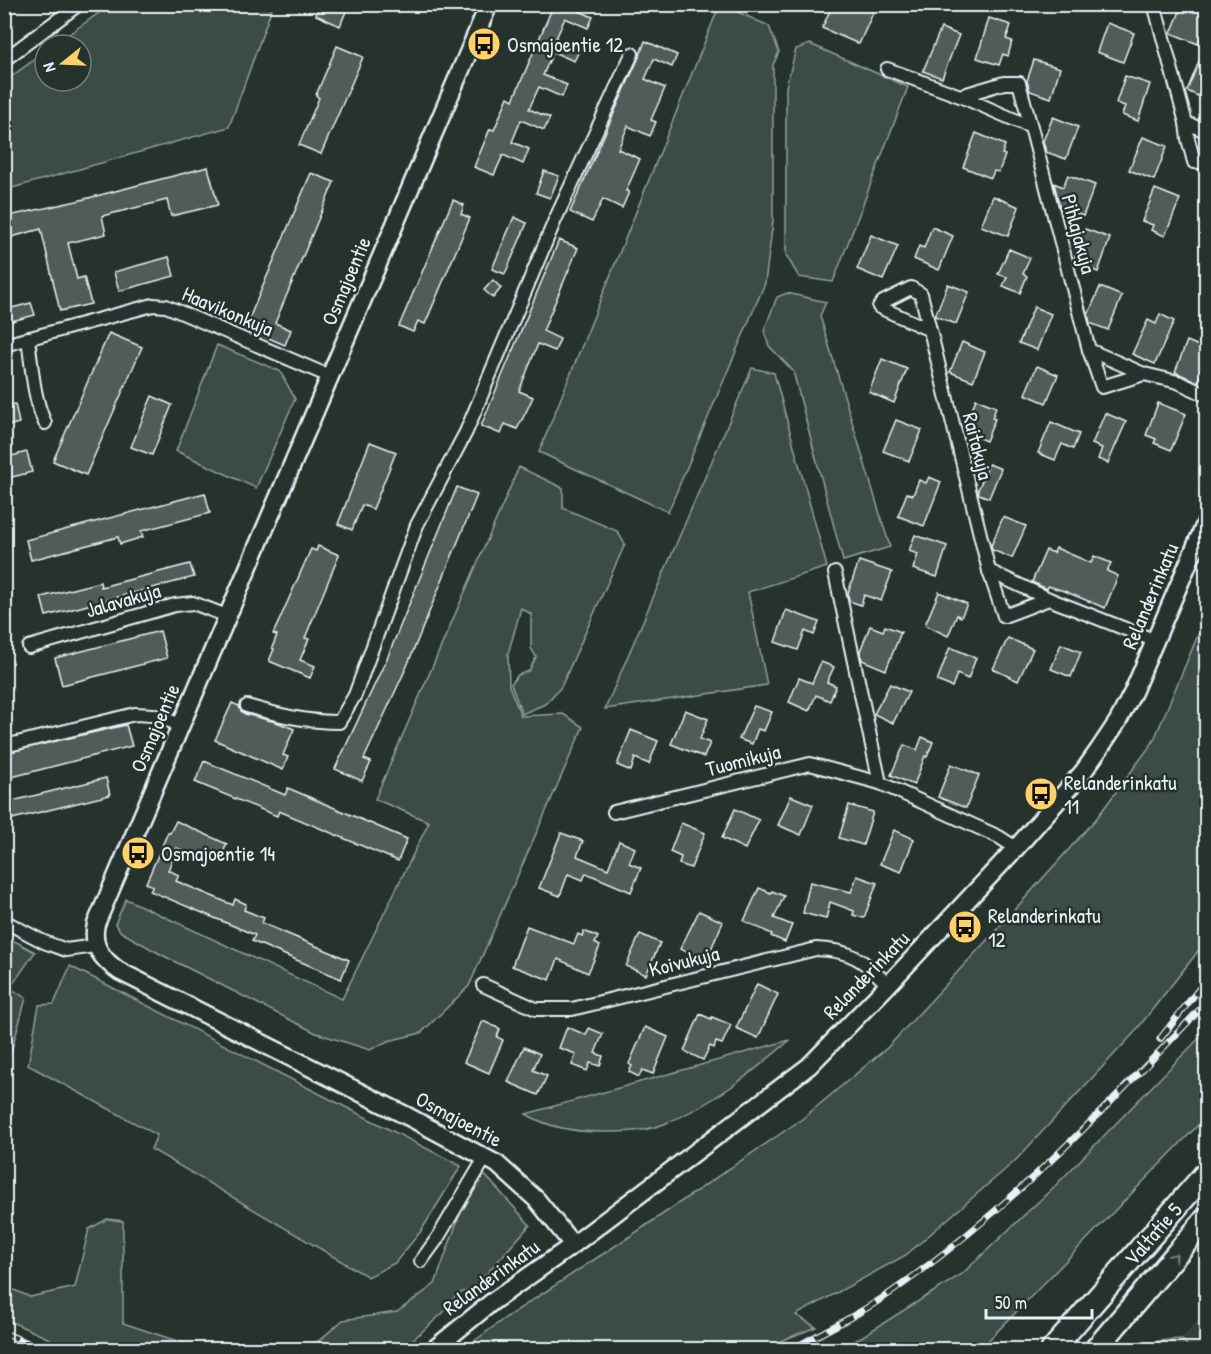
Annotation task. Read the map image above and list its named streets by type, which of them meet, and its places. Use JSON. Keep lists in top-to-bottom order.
{
  "streets": {
    "highway": ["Valtatie 5"],
    "street": [
      "Pihlajakuja",
      "Osmajoentie",
      "Haavikonkuja",
      "Raitakuja",
      "Relanderinkatu",
      "Jalavakuja",
      "Tuomikuja",
      "Koivukuja"
    ]
  },
  "crossings": [
    ["Osmajoentie", "Haavikonkuja"],
    ["Osmajoentie", "Relanderinkatu"],
    ["Osmajoentie", "Jalavakuja"],
    ["Relanderinkatu", "Tuomikuja"],
    ["Relanderinkatu", "Koivukuja"]
  ],
  "places": {
    "bus stop": [
      "Osmajoentie 12",
      "Relanderinkatu 11",
      "Osmajoentie 14",
      "Relanderinkatu 12"
    ]
  },
  "scale_bar": "50 m",
  "north": "left"
}
